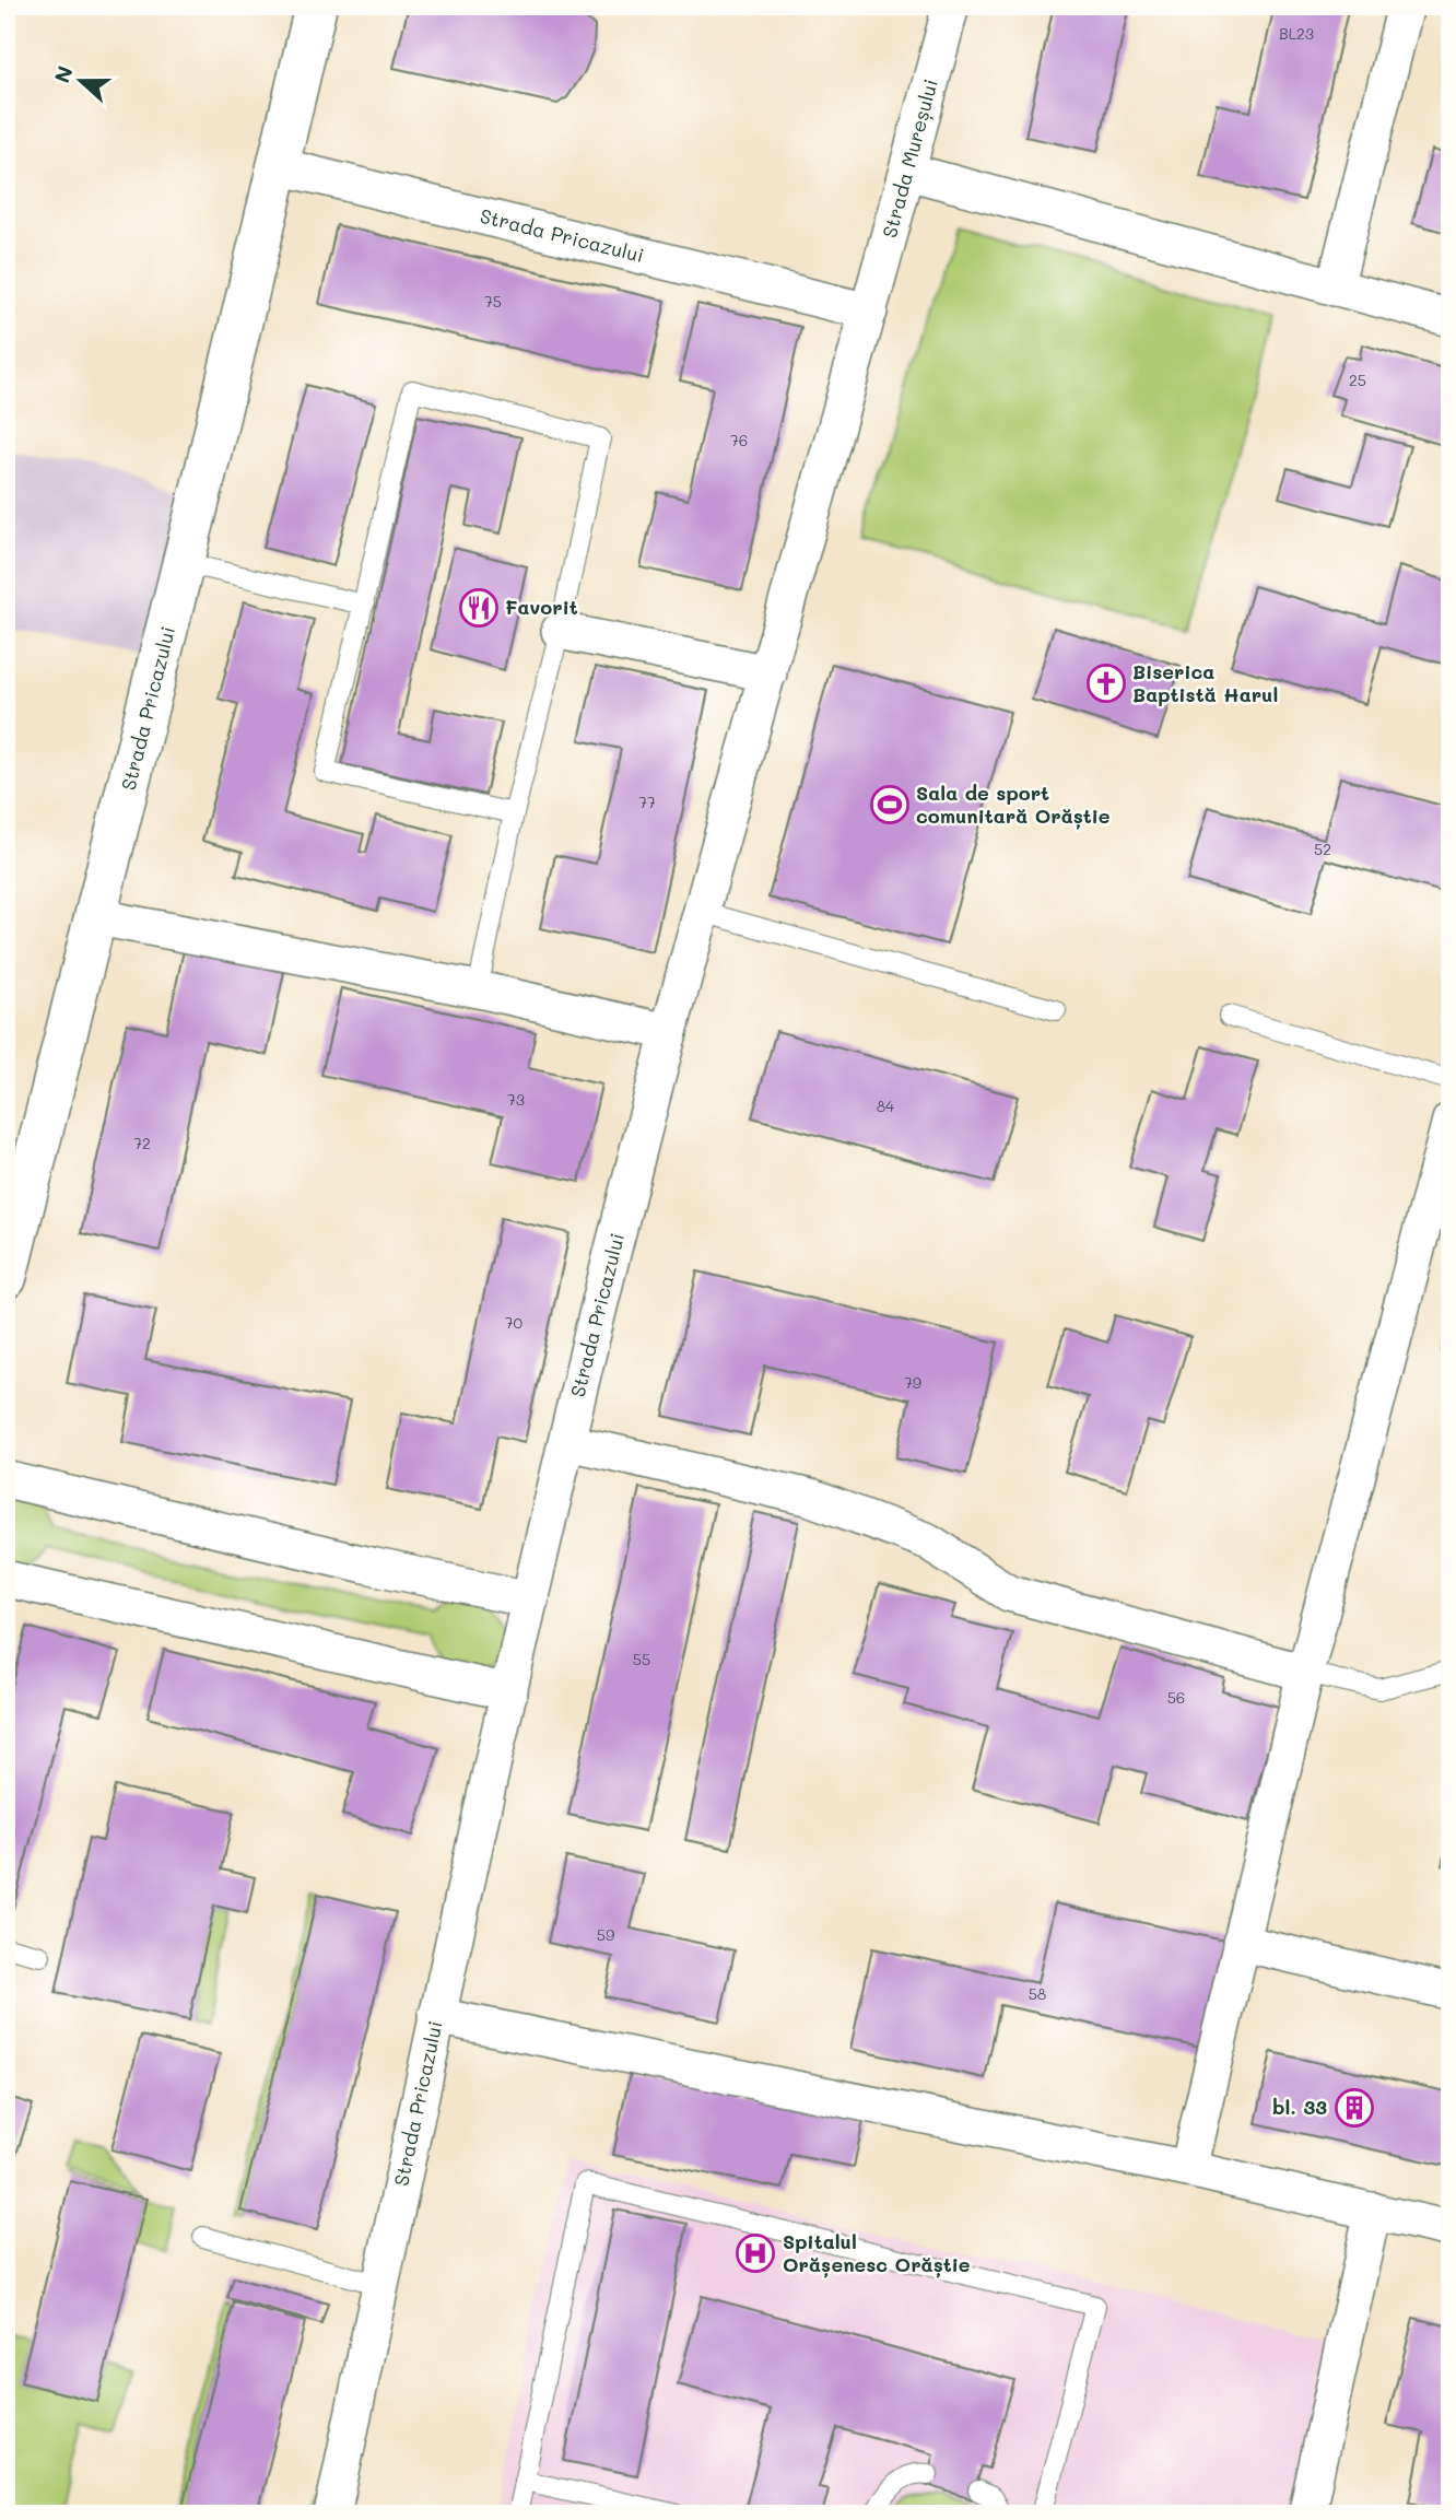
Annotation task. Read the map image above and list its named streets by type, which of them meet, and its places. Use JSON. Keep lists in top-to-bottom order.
{
  "streets": {
    "street": ["Strada Mureșului", "Strada Pricazului"]
  },
  "crossings": [
    ["Strada Mureșului", "Strada Pricazului"]
  ],
  "places": {
    "restaurant": ["Favorit"],
    "church": ["Biserica Baptistă Harul"],
    "sports": ["Sala de sport comunitară Orăștie"],
    "building": ["bl. 33"],
    "hospital": ["Spitalul Orășenesc Orăștie"]
  },
  "house_numbers": [
    "BL23",
    "75",
    "25",
    "76",
    "77",
    "52",
    "73",
    "84",
    "72",
    "70",
    "79",
    "55",
    "56",
    "59",
    "58"
  ],
  "north": "left"
}
